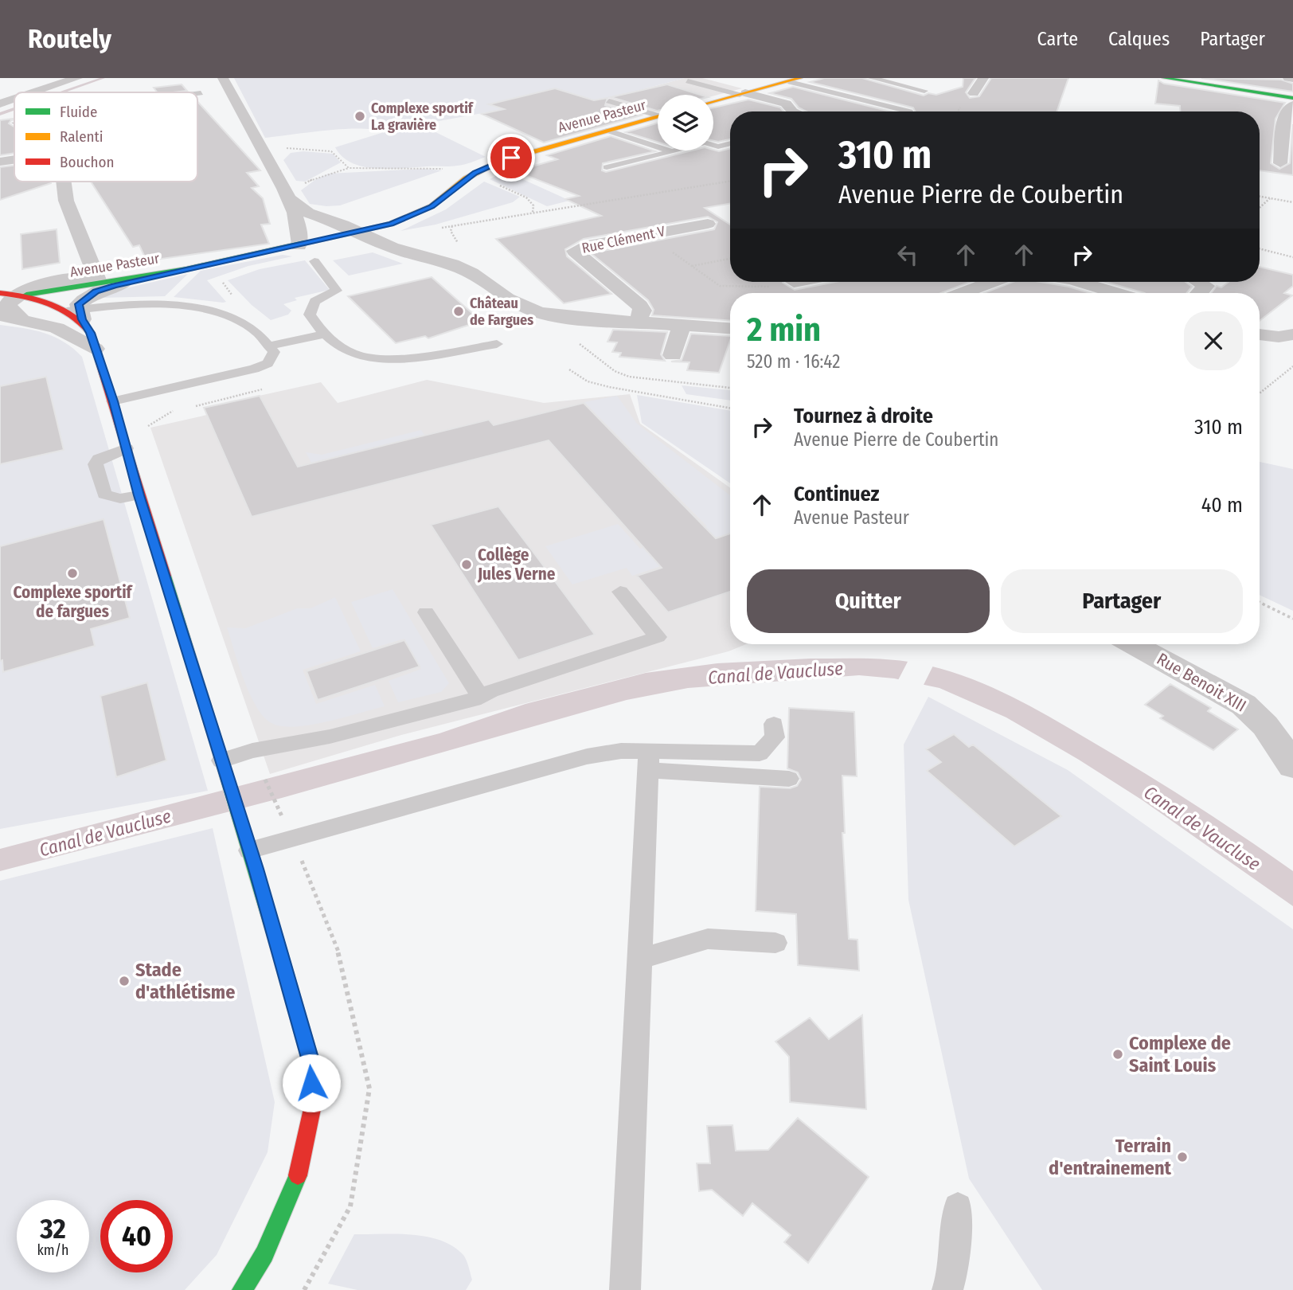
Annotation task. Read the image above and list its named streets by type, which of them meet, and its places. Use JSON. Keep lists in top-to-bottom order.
{
  "streets": {
    "main road": ["Avenue Pasteur"],
    "street": ["Rue Clément V", "Rue Benoit XIII"]
  },
  "water": ["Canal de Vaucluse"],
  "places": [
    "Complexe sportif La gravière",
    "Château de Fargues",
    "Collège Jules Verne",
    "Complexe sportif de fargues",
    "Stade d'athlétisme",
    "Complexe de Saint Louis",
    "Terrain d'entrainement"
  ],
  "legend": ["Fluide", "Ralenti", "Bouchon"],
  "page": {
    "header": "Routely",
    "nav": ["Carte", "Calques", "Partager"],
    "turn": ["310 m", "Avenue Pierre de Coubertin"],
    "heading": ["2 min", "520 m · 16:42"],
    "list": [
      {
        "name": "Tournez à droite",
        "note": "Avenue Pierre de Coubertin",
        "value": "310 m"
      },
      {
        "name": "Continuez",
        "note": "Avenue Pasteur",
        "value": "40 m"
      }
    ],
    "buttons": ["Quitter", "Partager"],
    "speed": "32 km/h",
    "limit": "40"
  }
}
